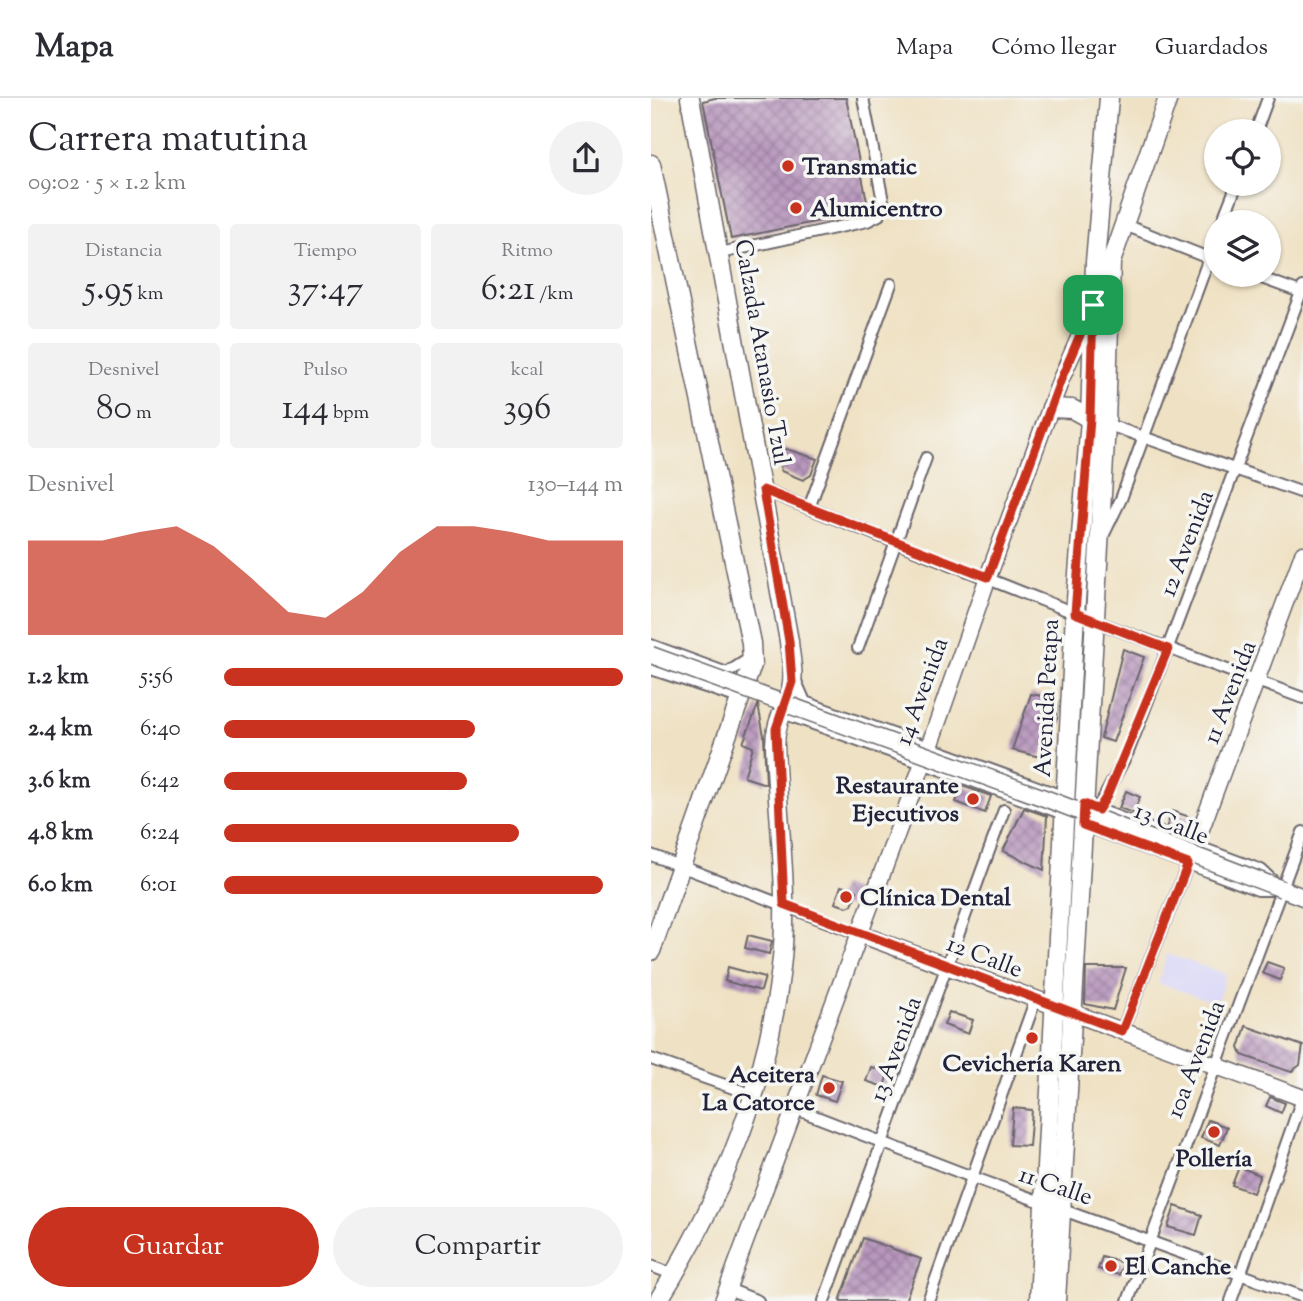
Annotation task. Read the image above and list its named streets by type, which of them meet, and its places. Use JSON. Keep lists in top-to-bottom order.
{
  "streets": {
    "main road": [
      "Calzada Atanasio Tzul",
      "14 Avenida",
      "11 Avenida",
      "Avenida Petapa",
      "13 Calle",
      "12 Calle"
    ],
    "street": [
      "12 Avenida",
      "13 Avenida",
      "10a Avenida",
      "11 Calle"
    ]
  },
  "crossings": [
    ["Calzada Atanasio Tzul", "12 Calle"],
    ["12 Avenida", "Avenida Petapa"],
    ["12 Avenida", "13 Calle"],
    ["14 Avenida", "Avenida Petapa"],
    ["14 Avenida", "12 Calle"],
    ["14 Avenida", "11 Calle"],
    ["11 Avenida", "13 Calle"],
    ["Avenida Petapa", "13 Calle"],
    ["Avenida Petapa", "12 Calle"],
    ["Avenida Petapa", "11 Calle"],
    ["13 Calle", "10a Avenida"],
    ["12 Calle", "13 Avenida"],
    ["12 Calle", "10a Avenida"],
    ["13 Avenida", "11 Calle"],
    ["10a Avenida", "11 Calle"]
  ],
  "places": [
    "Transmatic",
    "Alumicentro",
    "Restaurante Ejecutivos",
    "Clínica Dental",
    "Cevichería Karen",
    "Aceitera La Catorce",
    "Pollería",
    "El Canche"
  ],
  "page": {
    "header": "Mapa",
    "nav": ["Mapa", "Cómo llegar", "Guardados"],
    "heading": ["Carrera matutina", "09:02 · 5 × 1.2 km"],
    "stats": [
      ["Distancia", "5.95 km"],
      ["Tiempo", "37:47"],
      ["Ritmo", "6:21 /km"],
      ["Desnivel", "80 m"],
      ["Pulso", "144 bpm"],
      ["kcal", "396"]
    ],
    "chart": ["Desnivel", "130–144 m"],
    "list": [
      {
        "name": "1.2 km",
        "note": "5:56"
      },
      {
        "name": "2.4 km",
        "note": "6:40"
      },
      {
        "name": "3.6 km",
        "note": "6:42"
      },
      {
        "name": "4.8 km",
        "note": "6:24"
      },
      {
        "name": "6.0 km",
        "note": "6:01"
      }
    ],
    "buttons": ["Guardar", "Compartir"]
  }
}
